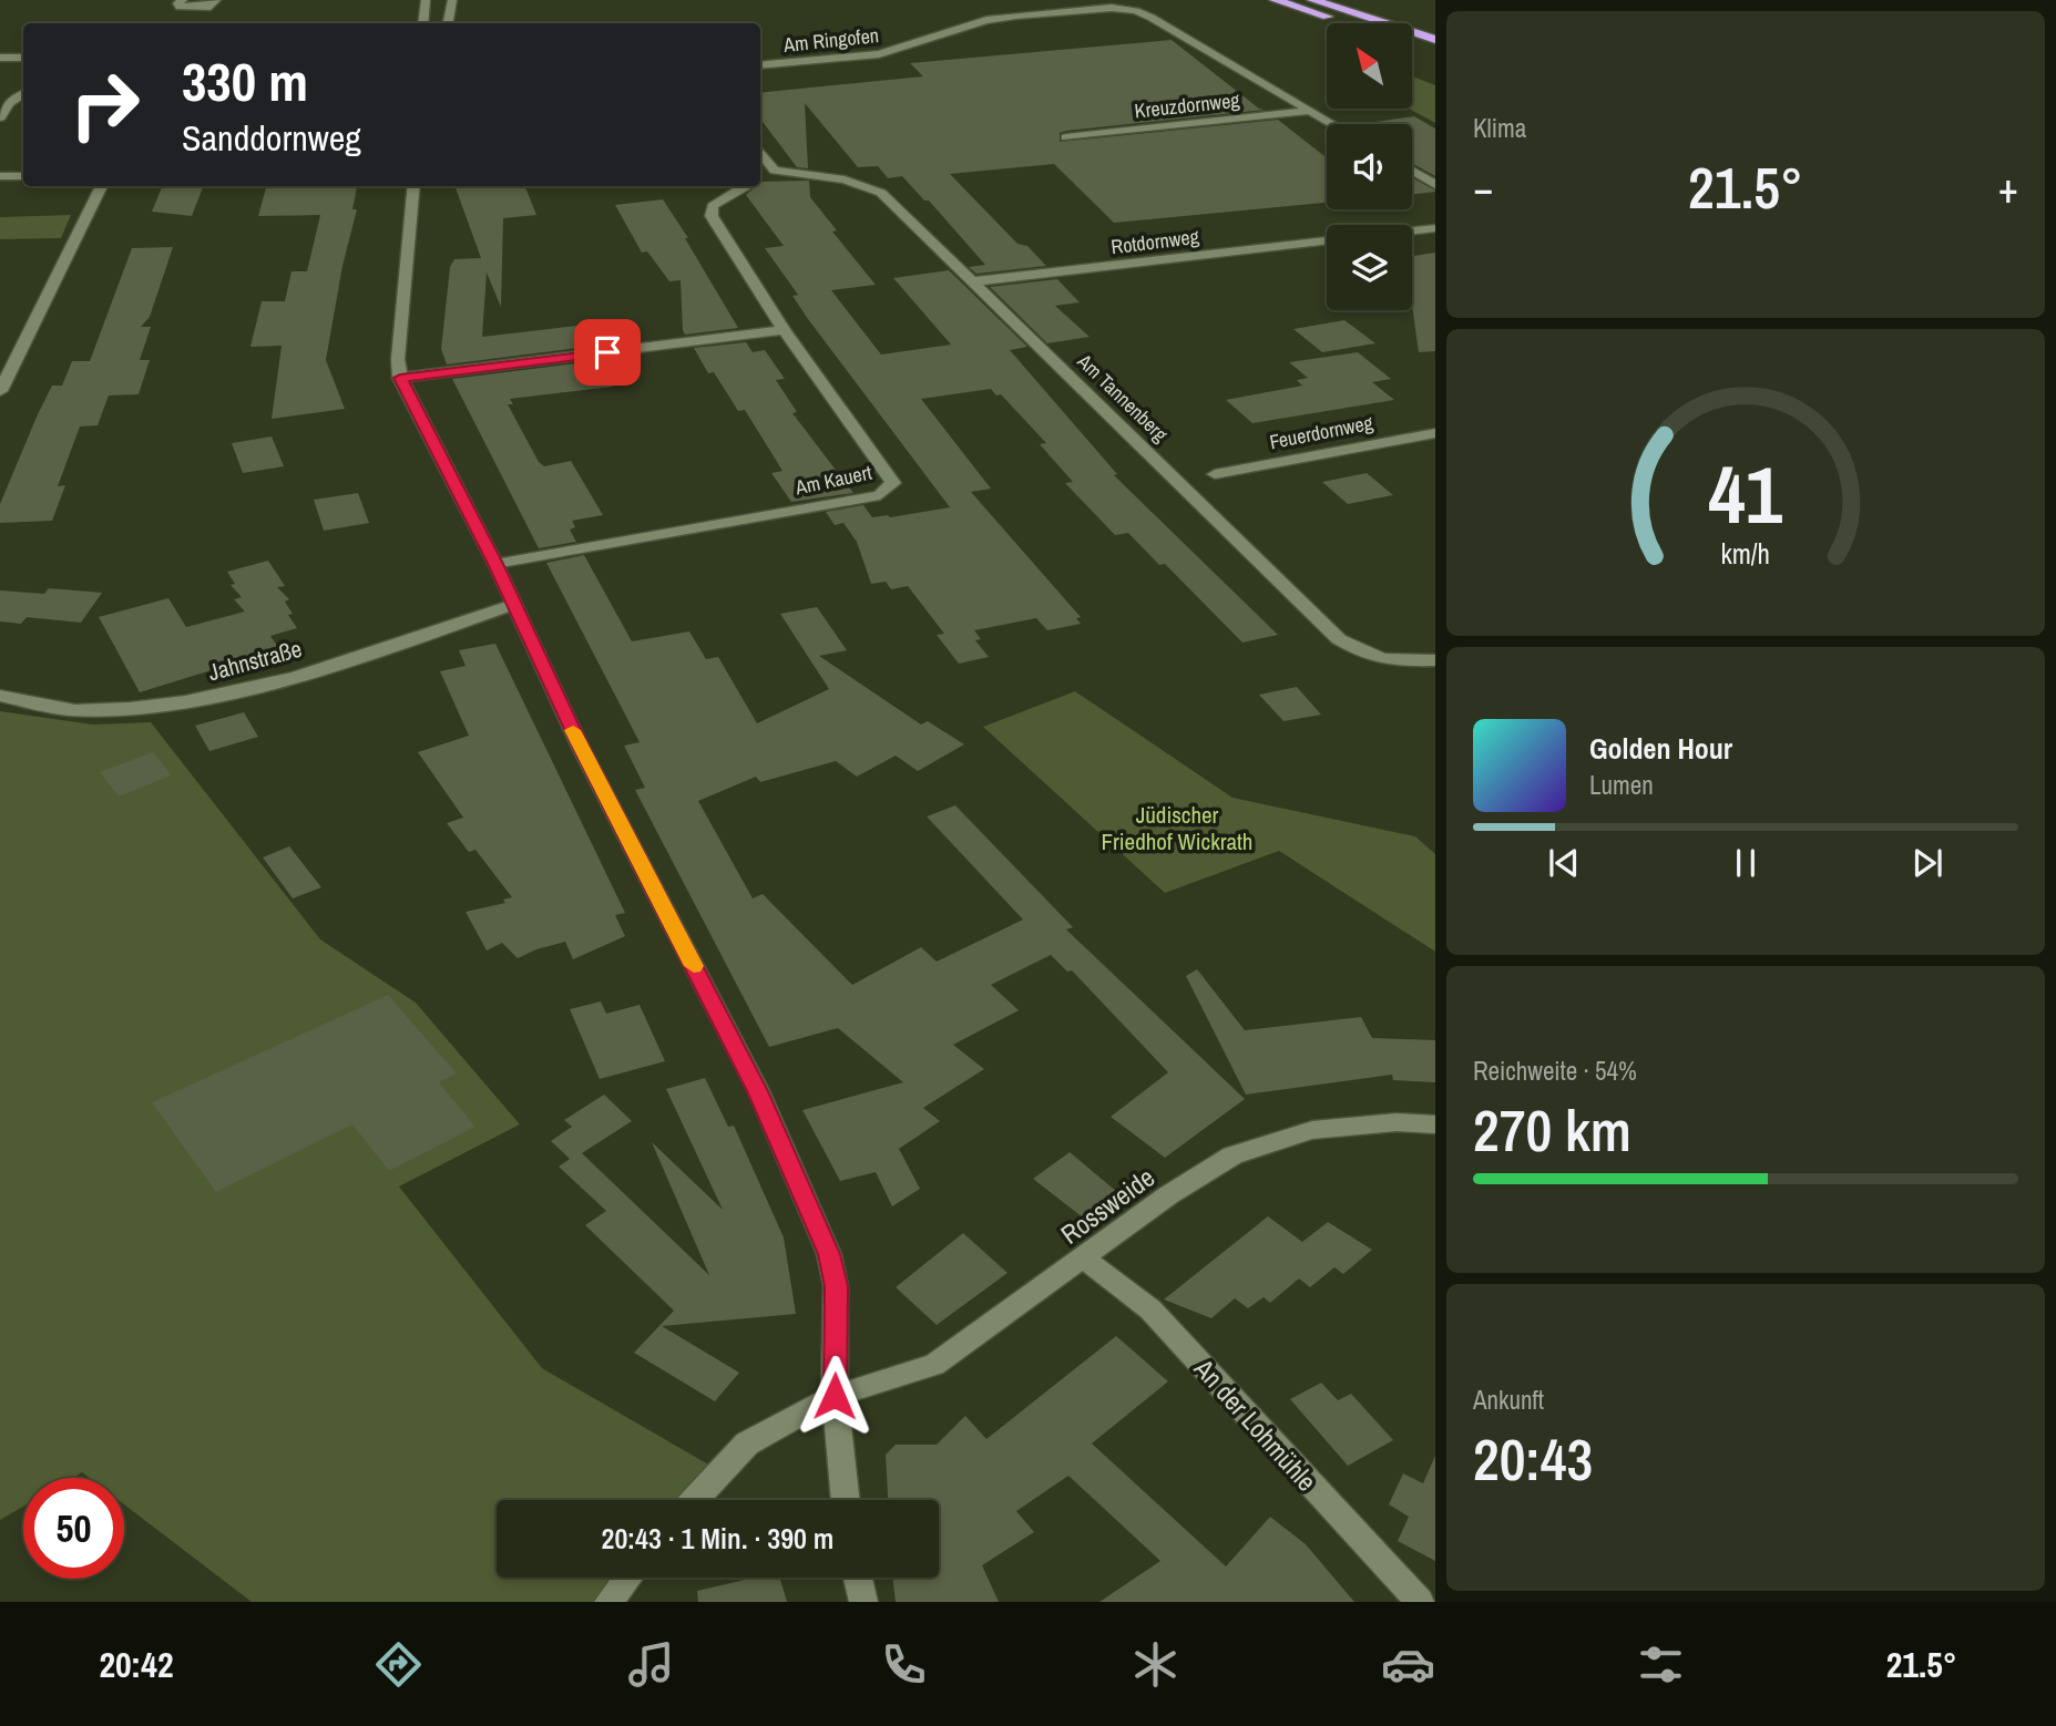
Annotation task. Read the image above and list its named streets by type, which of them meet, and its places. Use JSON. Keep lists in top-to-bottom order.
{
  "streets": {
    "street": [
      "Am Ringofen",
      "Kreuzdornweg",
      "Rotdornweg",
      "Am Tannenberg",
      "Feuerdornweg",
      "Am Kauert",
      "Jahnstraße",
      "Rossweide",
      "An der Lohmühle"
    ]
  },
  "crossings": [
    ["Am Ringofen", "Kreuzdornweg"],
    ["Rotdornweg", "Am Tannenberg"],
    ["Am Tannenberg", "Am Kauert"],
    ["Rossweide", "An der Lohmühle"]
  ],
  "parks": ["Jüdischer Friedhof Wickrath"],
  "north": "top left",
  "page": {
    "tile": [
      "Klima",
      ["Reichweite · 54%", "270 km"],
      ["Ankunft", "20:43"]
    ],
    "turn": ["330 m", "Sanddornweg"],
    "heat": ["−", "21.5°", "+"],
    "song": ["Golden Hour", "Lumen"],
    "limit": "50",
    "trip": "20:43 · 1 Min. · 390 m",
    "tabs": ["20:42", "21.5°"],
    "gauge": ["41", "km/h"]
  }
}
